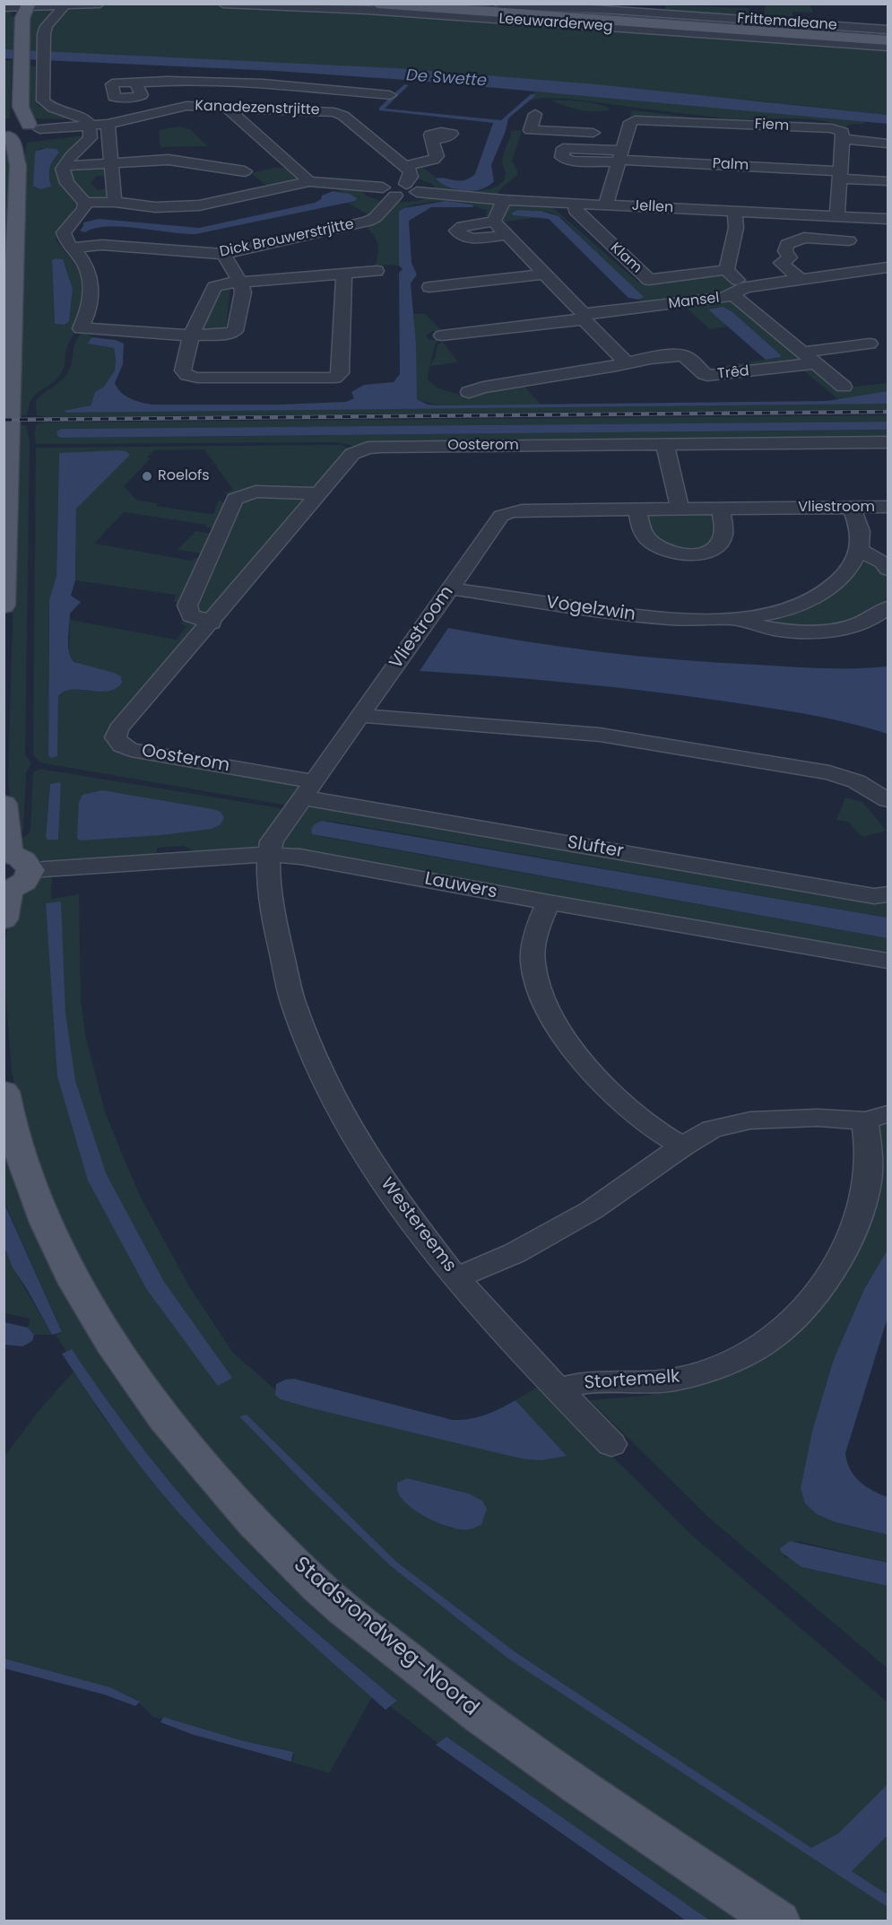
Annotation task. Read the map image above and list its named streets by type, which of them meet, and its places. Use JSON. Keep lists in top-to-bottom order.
{
  "streets": {
    "main road": ["Leeuwarderweg", "Stadsrondweg-Noord"],
    "street": [
      "Frittemaleane",
      "Kanadezenstrjitte",
      "Fiem",
      "Palm",
      "Jellen",
      "Dick Brouwerstrjitte",
      "Klam",
      "Mansel",
      "Trêd",
      "Oosterom",
      "Vliestroom",
      "Vogelzwin",
      "Slufter",
      "Lauwers",
      "Westereems",
      "Stortemelk"
    ]
  },
  "crossings": [
    ["Jellen", "Dick Brouwerstrjitte"],
    ["Jellen", "Klam"],
    ["Oosterom", "Vliestroom"],
    ["Oosterom", "Slufter"],
    ["Vliestroom", "Vogelzwin"],
    ["Vliestroom", "Slufter"],
    ["Vliestroom", "Lauwers"],
    ["Vliestroom", "Westereems"],
    ["Lauwers", "Westereems"],
    ["Westereems", "Stortemelk"]
  ],
  "water": ["De Swette"],
  "places": ["Roelofs"]
}
